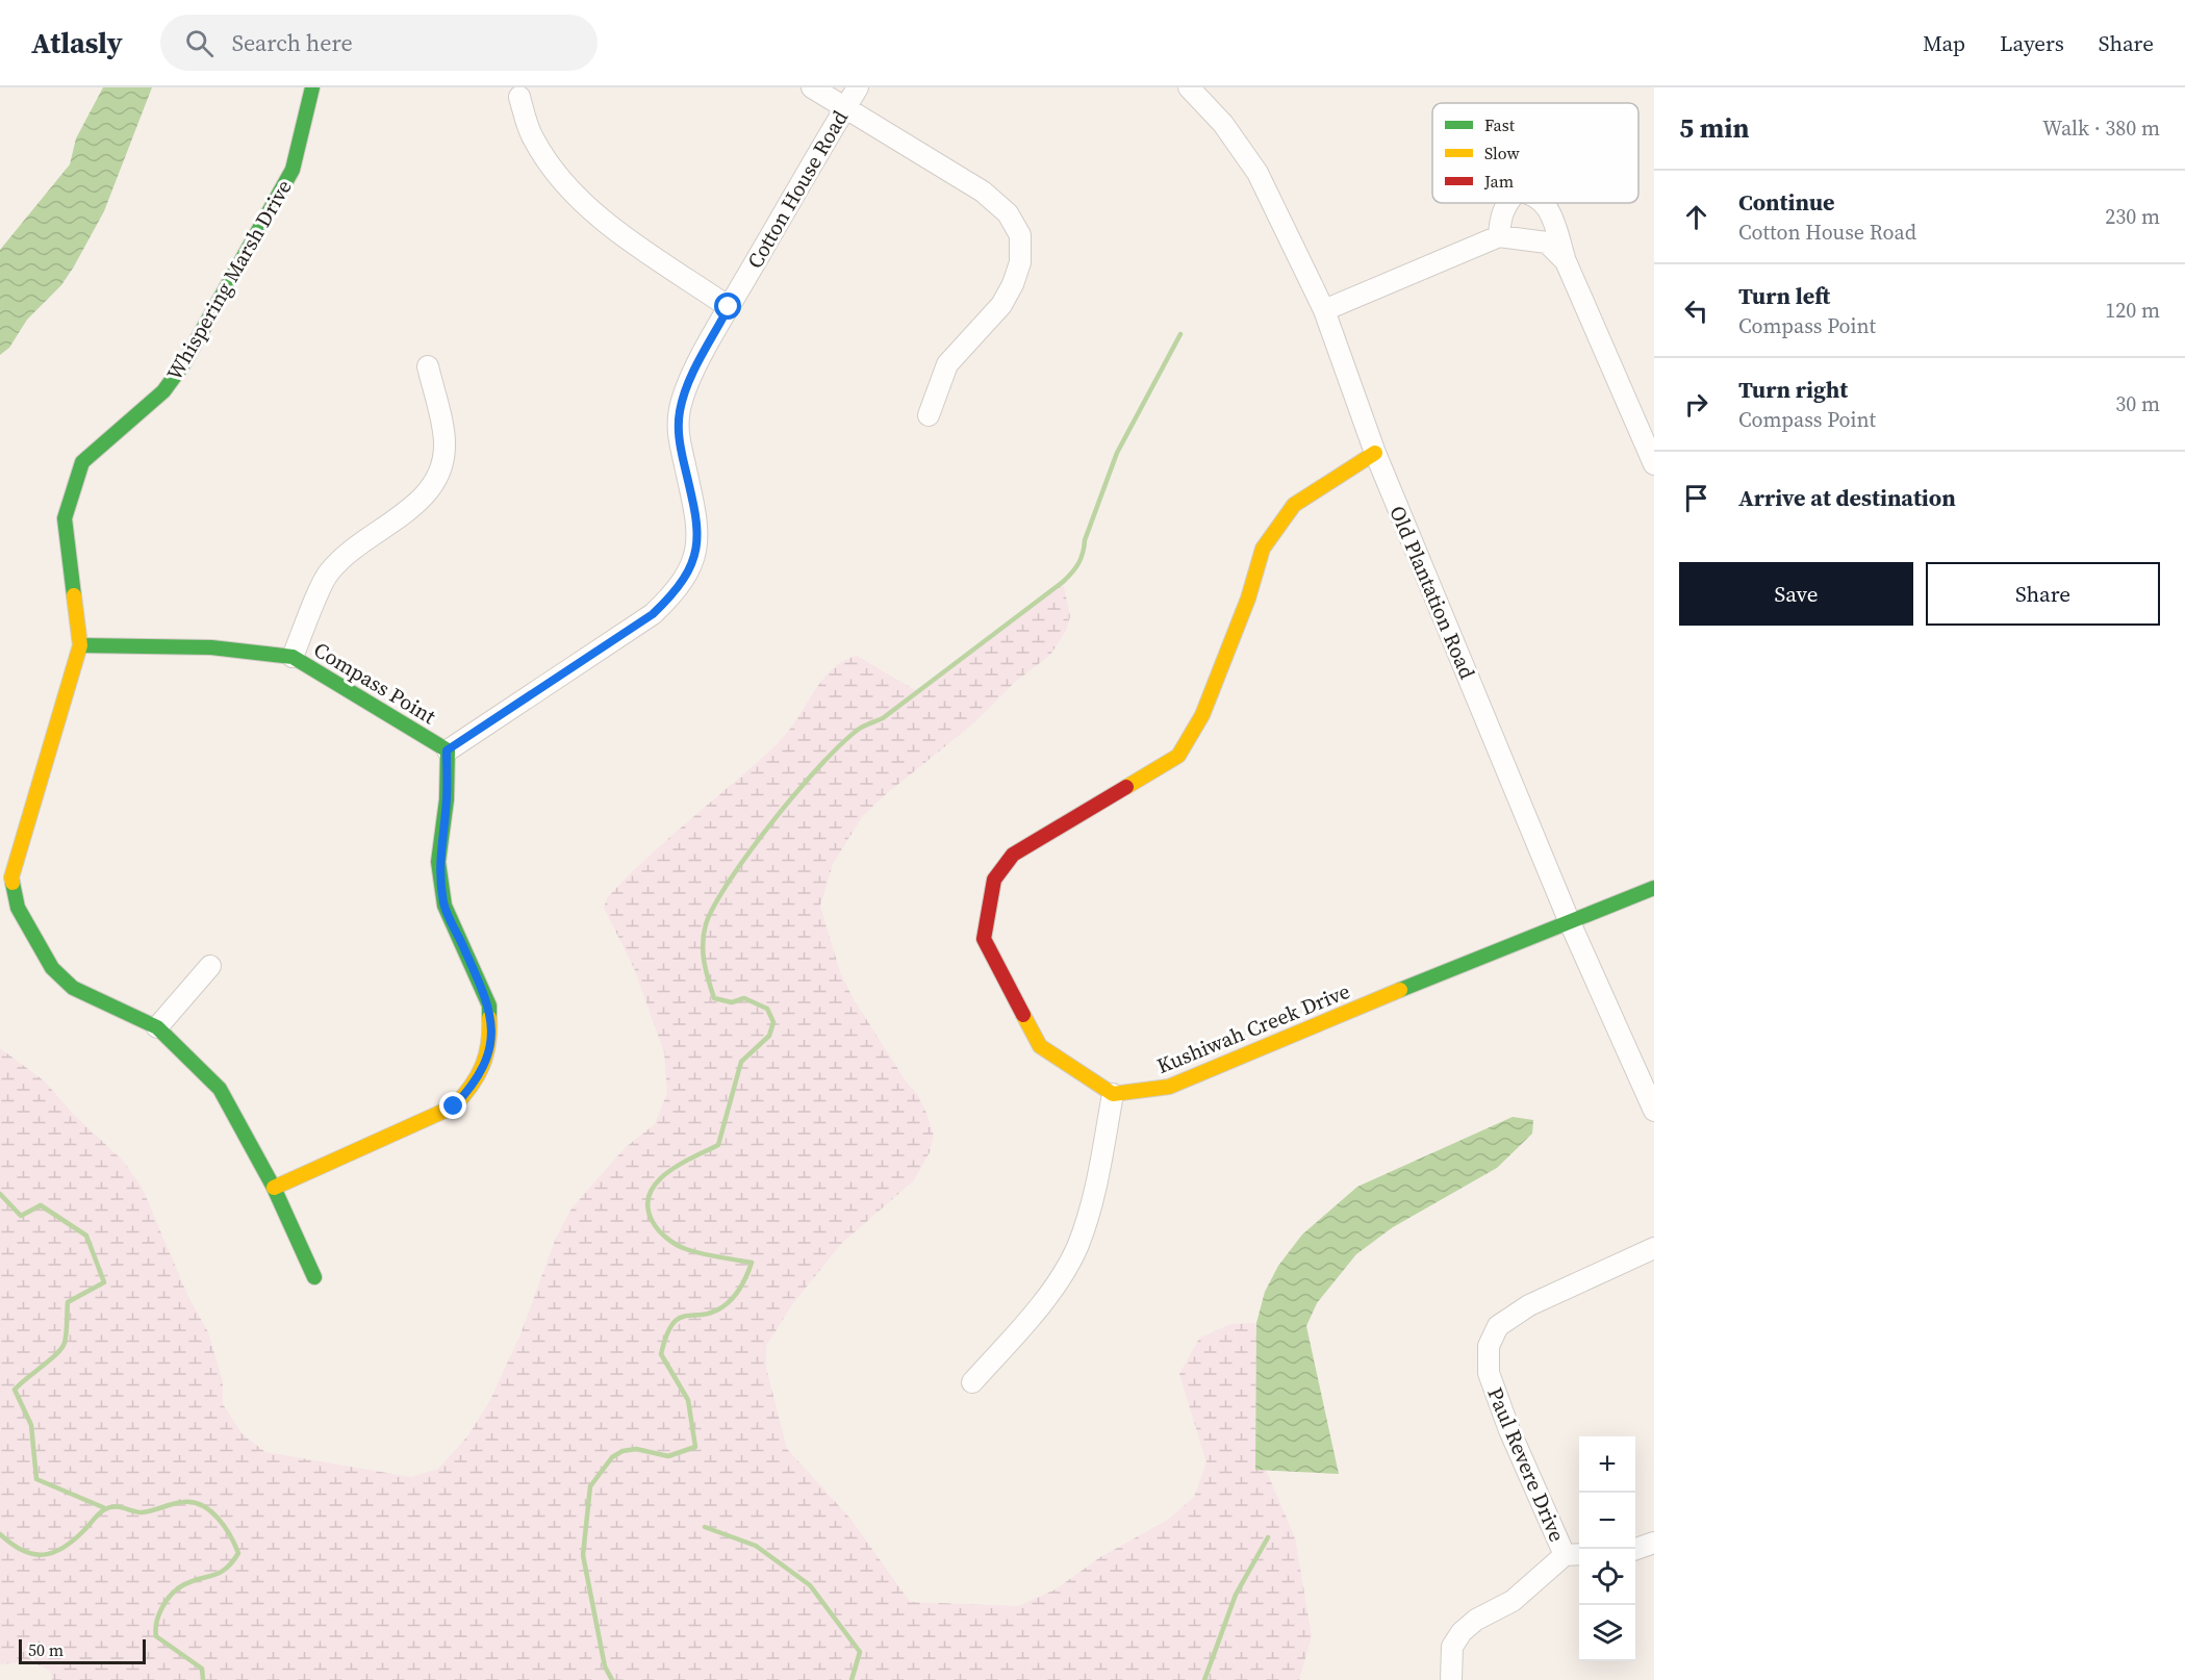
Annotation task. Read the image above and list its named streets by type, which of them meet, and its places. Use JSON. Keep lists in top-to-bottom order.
{
  "streets": {
    "street": [
      "Cotton House Road",
      "Whispering Marsh Drive",
      "Old Plantation Road",
      "Compass Point",
      "Kushiwah Creek Drive",
      "Paul Revere Drive"
    ]
  },
  "crossings": [
    ["Cotton House Road", "Compass Point"],
    ["Whispering Marsh Drive", "Compass Point"],
    ["Old Plantation Road", "Kushiwah Creek Drive"]
  ],
  "legend": ["Fast", "Slow", "Jam"],
  "scale_bar": "50 m",
  "page": {
    "header": "Atlasly",
    "search": "Search here",
    "nav": ["Map", "Layers", "Share"],
    "heading": ["5 min", "Walk · 380 m"],
    "list": [
      ["Continue", "Cotton House Road", "230 m"],
      ["Turn left", "Compass Point", "120 m"],
      ["Turn right", "Compass Point", "30 m"],
      "Arrive at destination"
    ],
    "buttons": ["Save", "Share"],
    "map_buttons": ["+", "−"],
    "scale": "50 m"
  }
}
